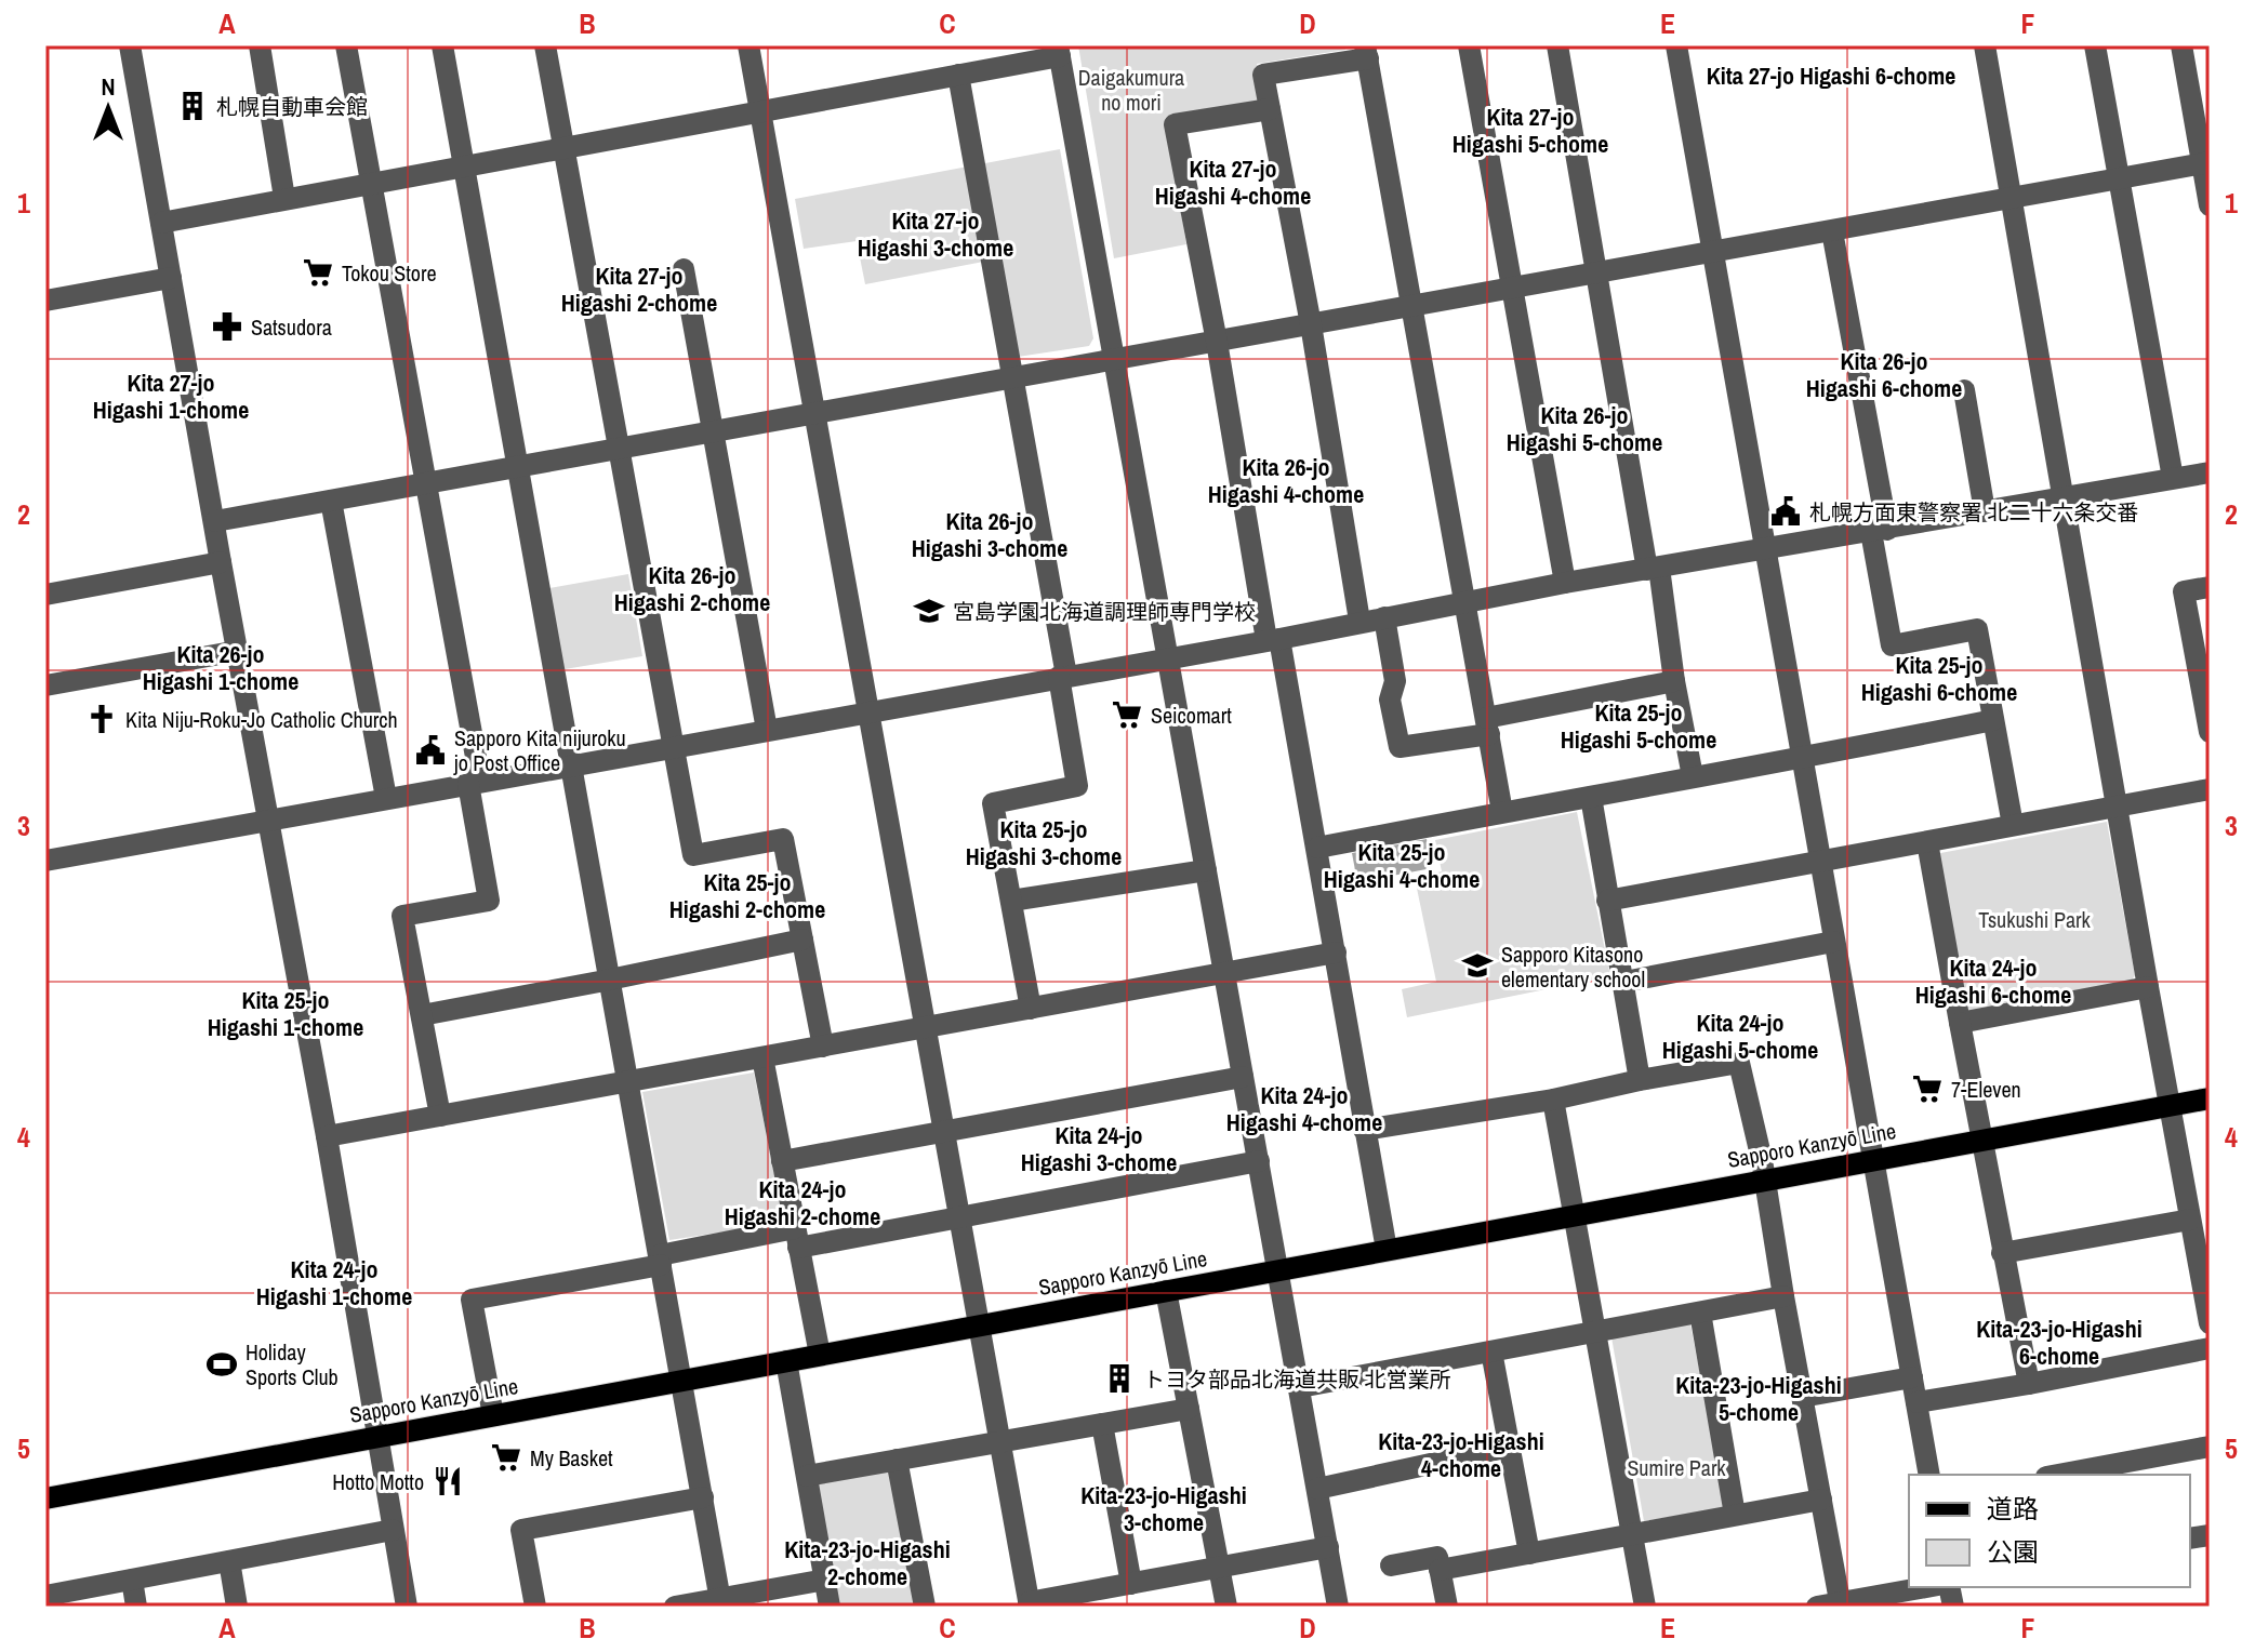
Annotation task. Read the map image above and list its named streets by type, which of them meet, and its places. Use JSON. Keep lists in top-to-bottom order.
{
  "streets": {
    "main road": ["Sapporo Kanzyō Line"]
  },
  "districts": [
    "Kita 27-jo Higashi 6-chome",
    "Kita 27-jo Higashi 5-chome",
    "Kita 27-jo Higashi 4-chome",
    "Kita 27-jo Higashi 3-chome",
    "Kita 27-jo Higashi 2-chome",
    "Kita 26-jo Higashi 6-chome",
    "Kita 27-jo Higashi 1-chome",
    "Kita 26-jo Higashi 5-chome",
    "Kita 26-jo Higashi 4-chome",
    "Kita 26-jo Higashi 3-chome",
    "Kita 26-jo Higashi 2-chome",
    "Kita 26-jo Higashi 1-chome",
    "Kita 25-jo Higashi 6-chome",
    "Kita 25-jo Higashi 5-chome",
    "Kita 25-jo Higashi 3-chome",
    "Kita 25-jo Higashi 4-chome",
    "Kita 25-jo Higashi 2-chome",
    "Kita 24-jo Higashi 6-chome",
    "Kita 25-jo Higashi 1-chome",
    "Kita 24-jo Higashi 5-chome",
    "Kita 24-jo Higashi 4-chome",
    "Kita 24-jo Higashi 3-chome",
    "Kita 24-jo Higashi 2-chome",
    "Kita 24-jo Higashi 1-chome",
    "Kita-23-jo-Higashi 6-chome",
    "Kita-23-jo-Higashi 5-chome",
    "Kita-23-jo-Higashi 4-chome",
    "Kita-23-jo-Higashi 3-chome",
    "Kita-23-jo-Higashi 2-chome"
  ],
  "parks": ["Daigakumura no mori", "Tsukushi Park", "Sumire Park"],
  "places": {
    "building": ["札幌自動車会館", "トヨタ部品北海道共販 北営業所"],
    "supermarket": [
      "Tokou Store",
      "Seicomart",
      "7-Eleven",
      "My Basket"
    ],
    "pharmacy": ["Satsudora"],
    "public building": ["札幌方面東警察署 北二十六条交番", "Sapporo Kita nijuroku jo Post Office"],
    "school or university": ["宮島学園北海道調理師専門学校", "Sapporo Kitasono elementary school"],
    "church": ["Kita Niju-Roku-Jo Catholic Church"],
    "sports": ["Holiday Sports Club"],
    "restaurant": ["Hotto Motto"]
  },
  "legend": ["道路", "公園"],
  "north": "top",
  "grid": {
    "columns": [
      "A",
      "B",
      "C",
      "D",
      "E",
      "F"
    ],
    "rows": [
      "1",
      "2",
      "3",
      "4",
      "5"
    ]
  }
}
